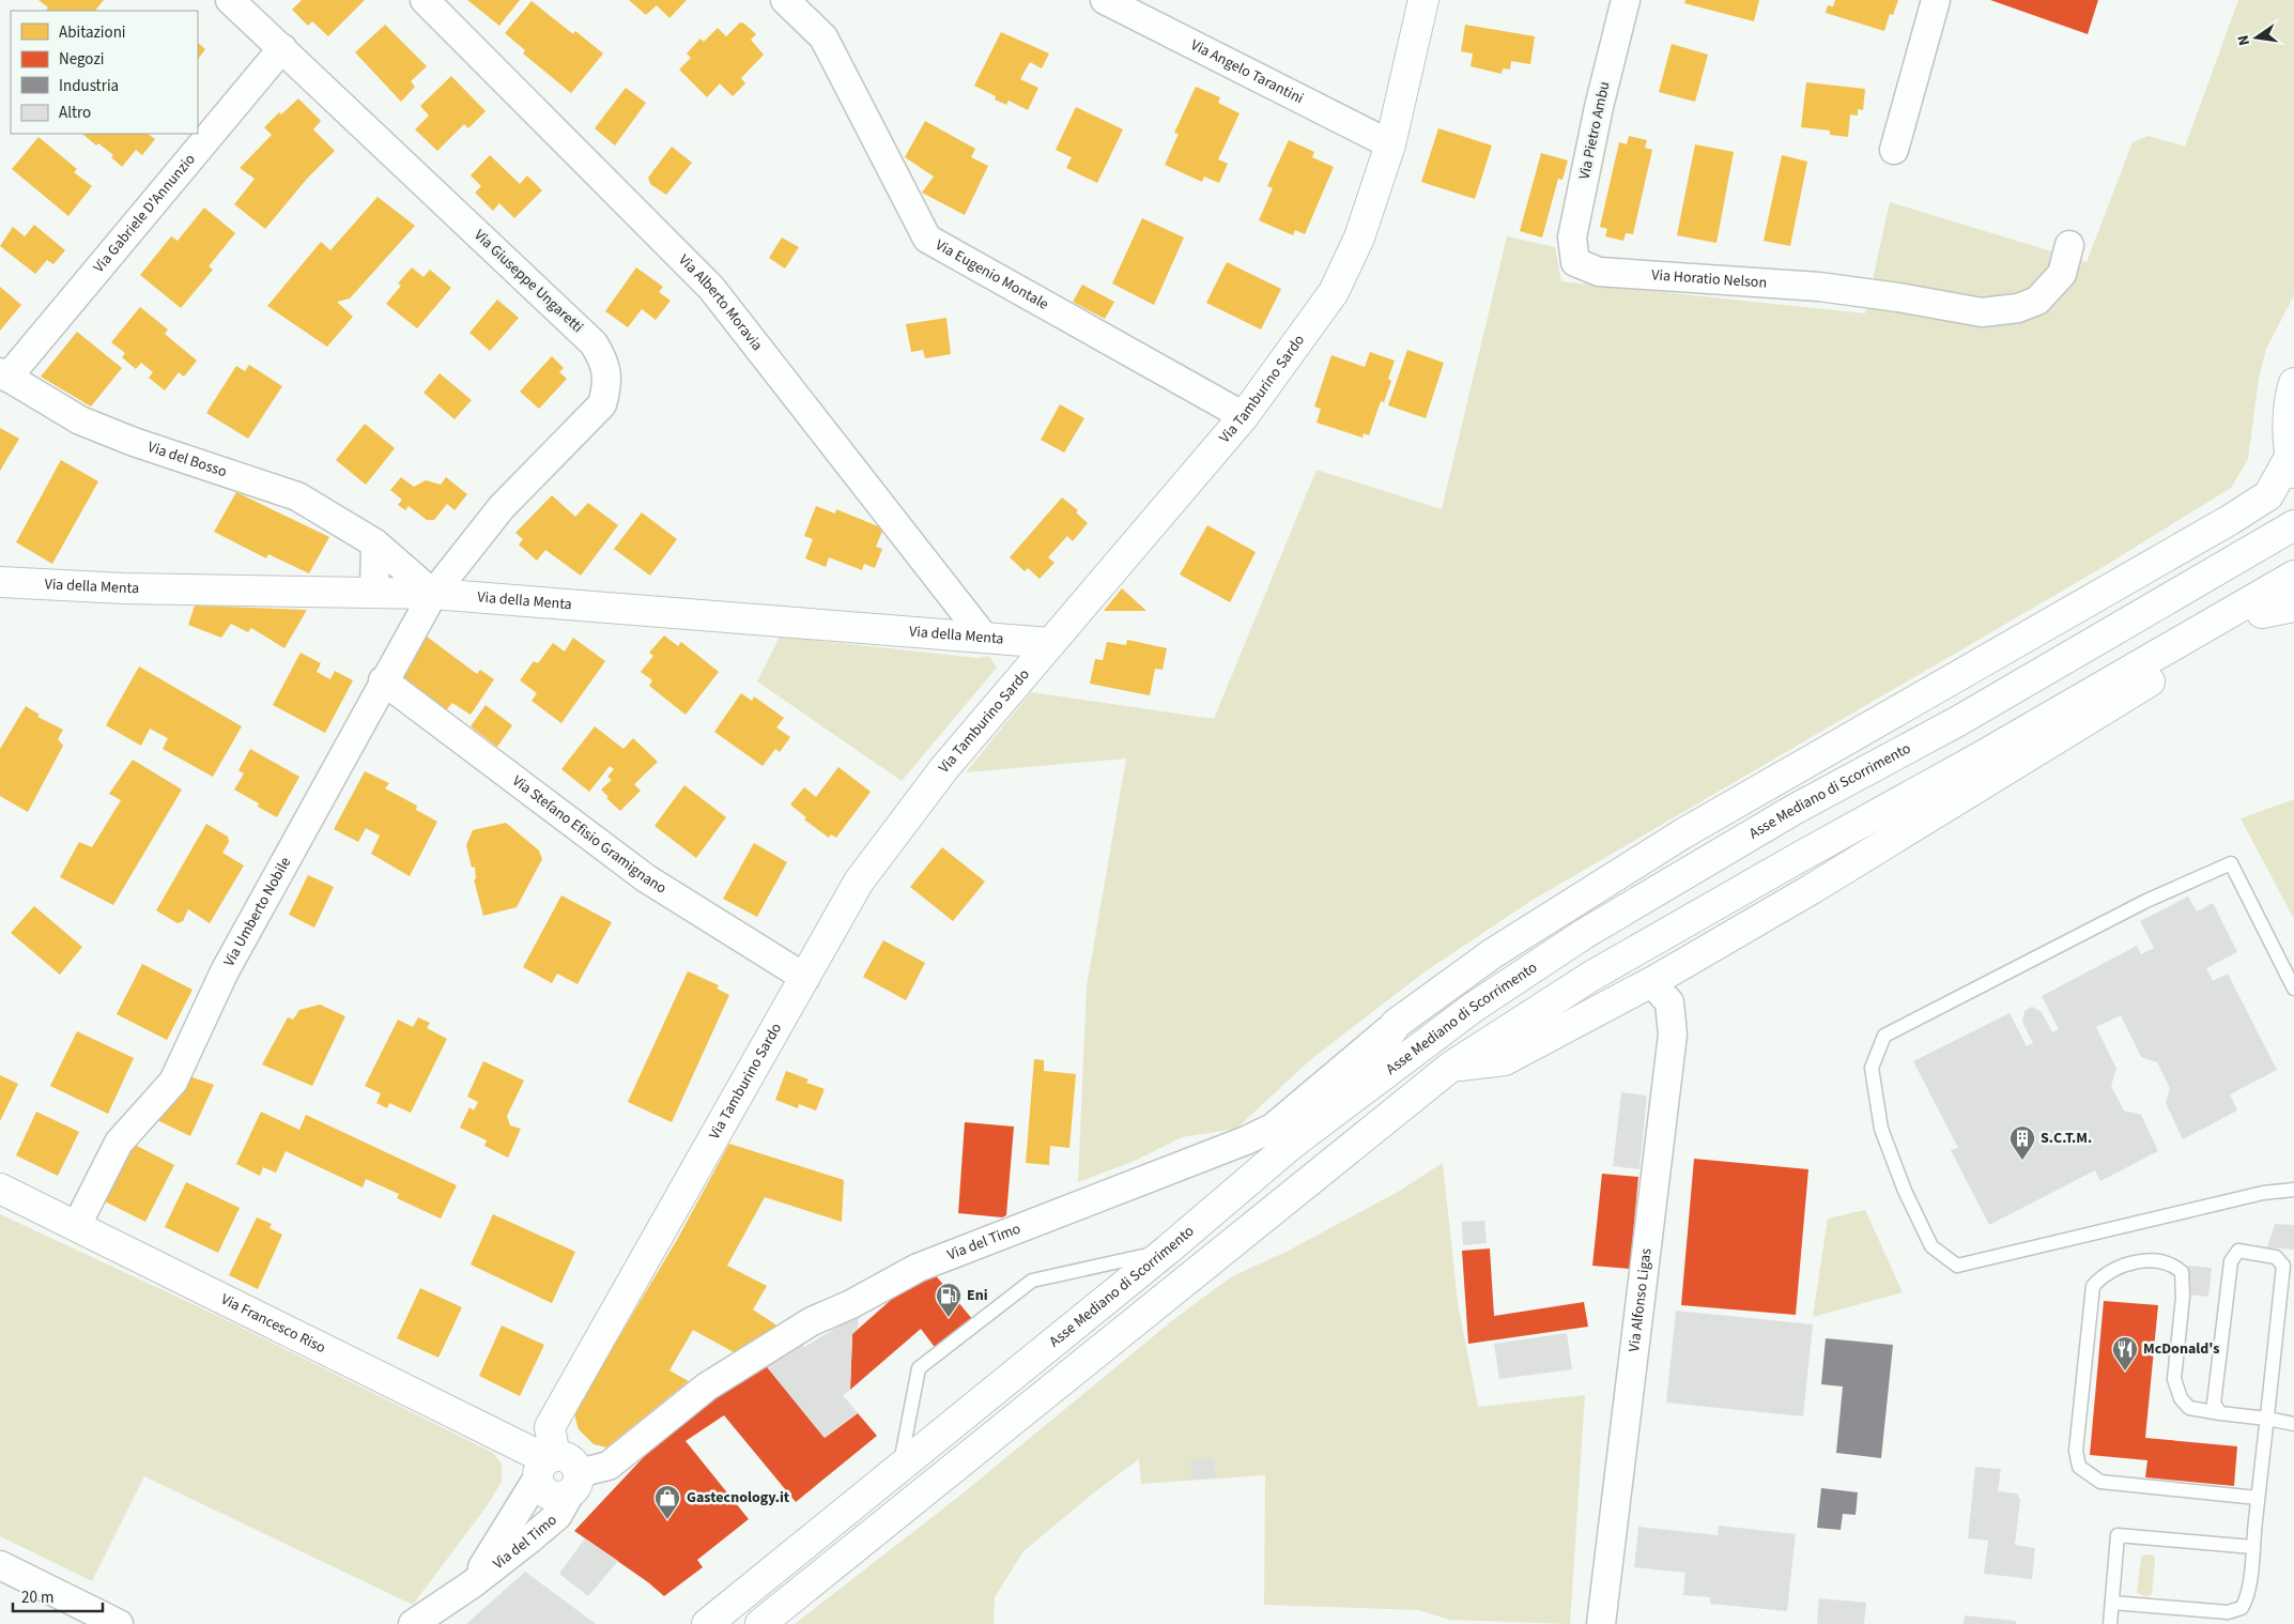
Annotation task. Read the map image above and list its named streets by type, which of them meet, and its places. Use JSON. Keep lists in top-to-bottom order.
{
  "streets": {
    "main road": [
      "Via Tamburino Sardo",
      "Via della Menta",
      "Asse Mediano di Scorrimento",
      "Via Francesco Riso"
    ],
    "street": [
      "Via Angelo Tarantini",
      "Via Pietro Ambu",
      "Via Gabriele D'Annunzio",
      "Via Eugenio Montale",
      "Via Horatio Nelson",
      "Via Giuseppe Ungaretti",
      "Via Alberto Moravia",
      "Via del Bosso",
      "Via Stefano Efisio Gramignano",
      "Via Umberto Nobile",
      "Via del Timo",
      "Via Alfonso Ligas"
    ]
  },
  "crossings": [
    ["Via Angelo Tarantini", "Via Tamburino Sardo"],
    ["Via Pietro Ambu", "Via Horatio Nelson"],
    ["Via Gabriele D'Annunzio", "Via Giuseppe Ungaretti"],
    ["Via Gabriele D'Annunzio", "Via del Bosso"],
    ["Via Eugenio Montale", "Via Tamburino Sardo"],
    ["Via Giuseppe Ungaretti", "Via del Bosso"],
    ["Via Giuseppe Ungaretti", "Via della Menta"],
    ["Via Giuseppe Ungaretti", "Via Umberto Nobile"],
    ["Via Alberto Moravia", "Via della Menta"],
    ["Via Tamburino Sardo", "Via della Menta"],
    ["Via Tamburino Sardo", "Via Stefano Efisio Gramignano"],
    ["Via Tamburino Sardo", "Via del Timo"],
    ["Via Tamburino Sardo", "Via Francesco Riso"],
    ["Via del Bosso", "Via della Menta"],
    ["Via del Bosso", "Via Umberto Nobile"],
    ["Via della Menta", "Via Umberto Nobile"],
    ["Via Stefano Efisio Gramignano", "Via Umberto Nobile"],
    ["Via Umberto Nobile", "Via Francesco Riso"],
    ["Via del Timo", "Via Francesco Riso"]
  ],
  "places": {
    "building": ["S.C.T.M."],
    "fuel station": ["Eni"],
    "restaurant": ["McDonald's"],
    "shop": ["Gastecnology.it"]
  },
  "legend": [
    "Abitazioni",
    "Negozi",
    "Industria",
    "Altro"
  ],
  "scale_bar": "20 m",
  "north": "left"
}
